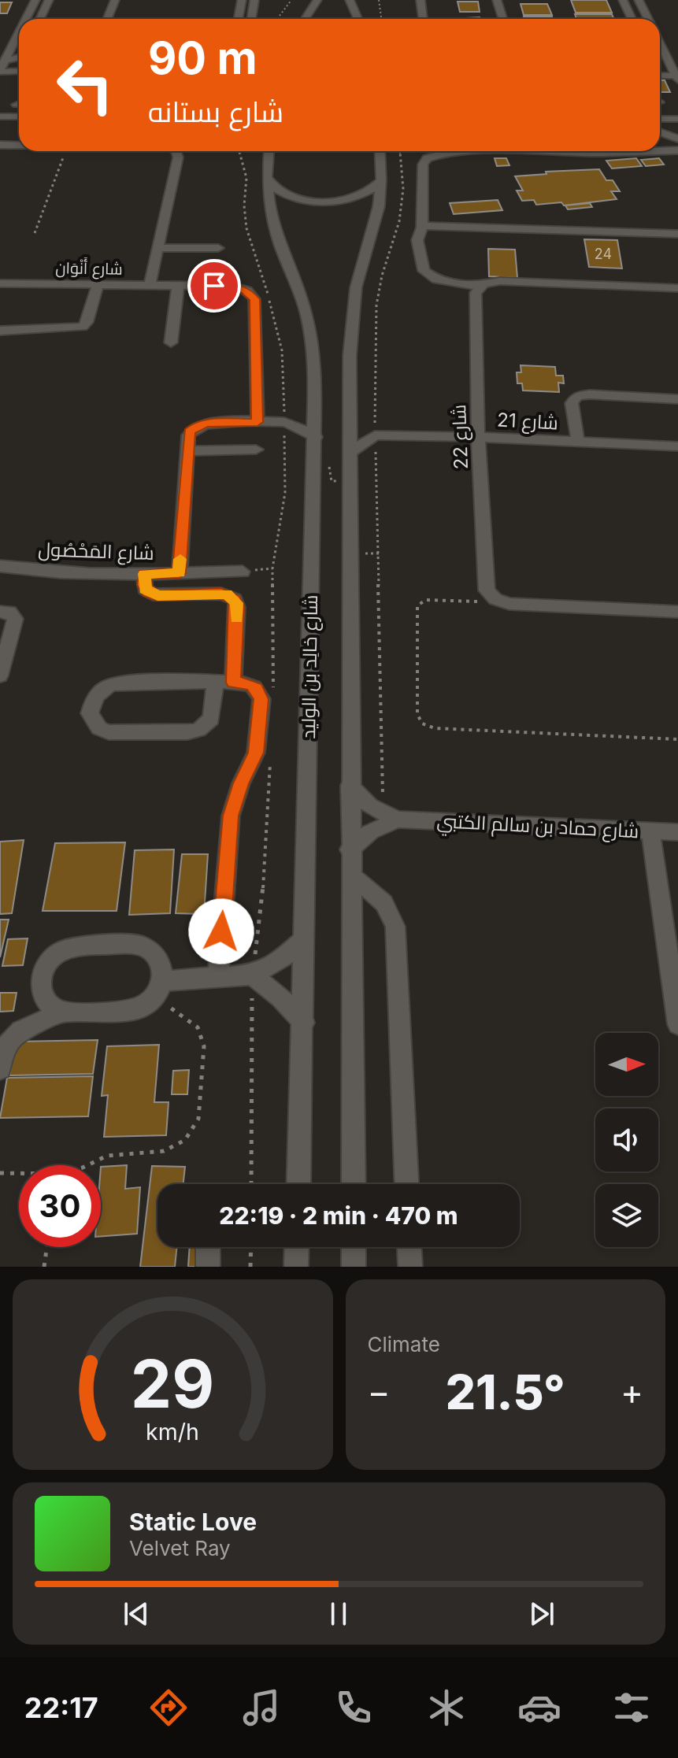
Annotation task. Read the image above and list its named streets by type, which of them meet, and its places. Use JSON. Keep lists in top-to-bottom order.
{
  "streets": {
    "street": [
      "شارع أَنْوَان",
      "شارع 21",
      "شارع 22",
      "شارع المَحْصُول",
      "شارع خالِد بن الوليد",
      "شارع حماد بن سالم الكتبي"
    ]
  },
  "crossings": [
    ["شارع أَنْوَان", "شارع المَحْصُول"],
    ["شارع 21", "شارع 22"],
    ["شارع المَحْصُول", "شارع خالِد بن الوليد"],
    ["شارع خالِد بن الوليد", "شارع حماد بن سالم الكتبي"]
  ],
  "house_numbers": ["24"],
  "north": "right",
  "page": {
    "turn": ["90 m", "شارع بستانه"],
    "limit": "30",
    "trip": "22:19 · 2 min · 470 m",
    "tile": "Climate",
    "heat": ["−", "21.5°", "+"],
    "song": ["Static Love", "Velvet Ray"],
    "tabs": "22:17",
    "gauge": ["29", "km/h"]
  }
}
